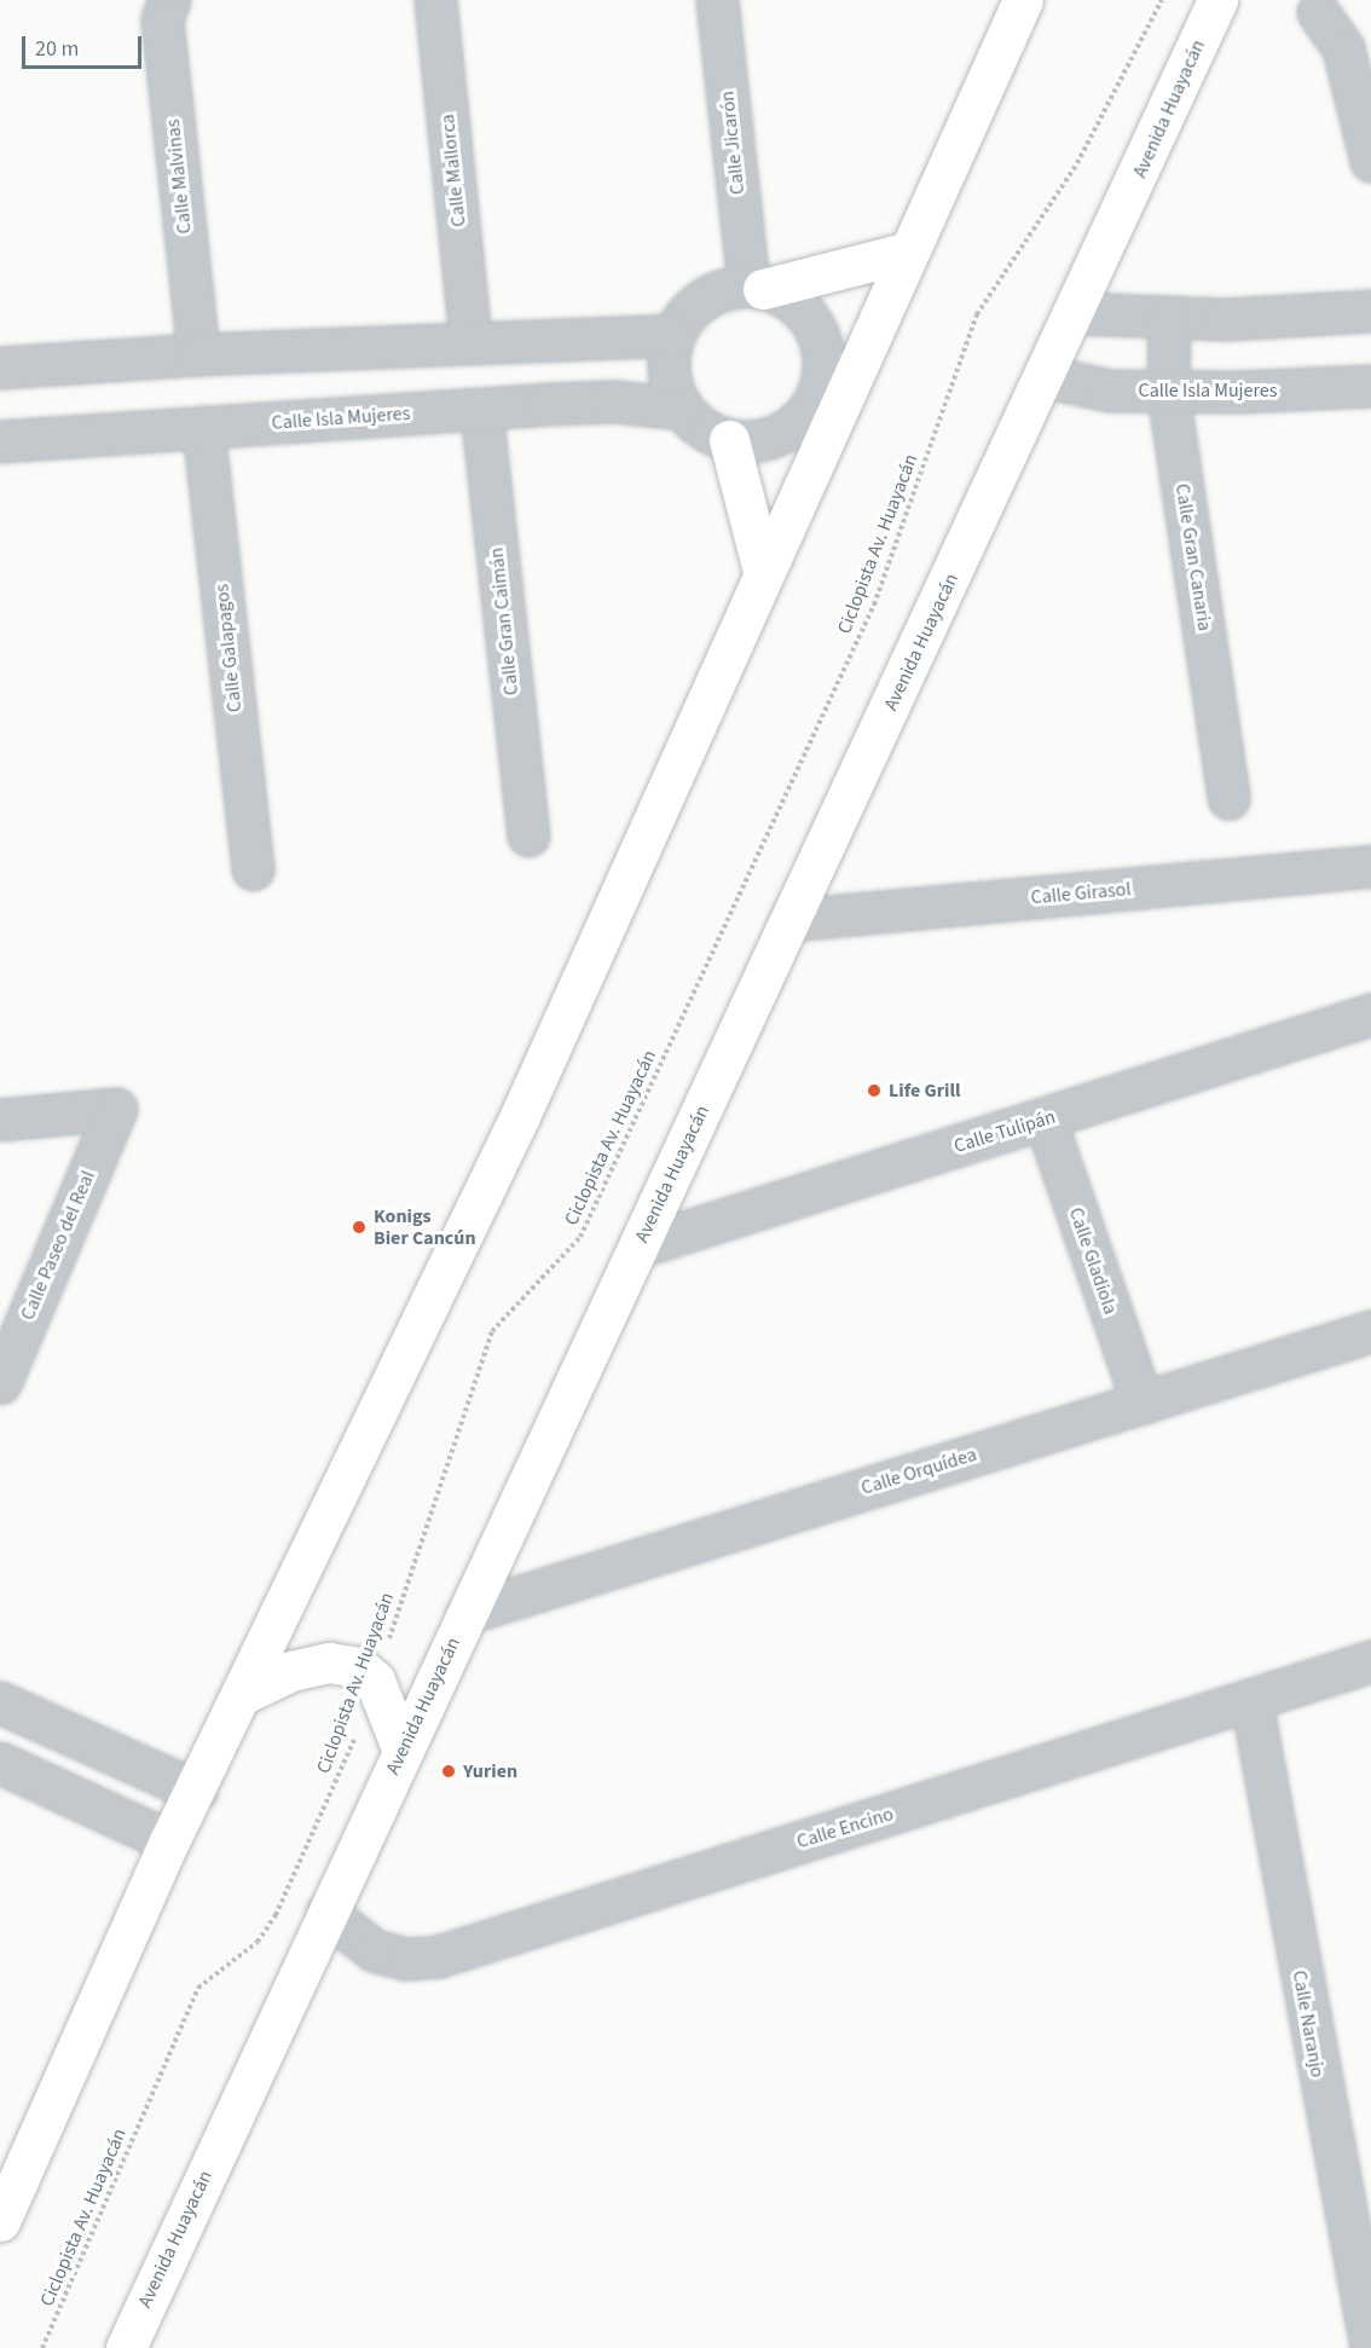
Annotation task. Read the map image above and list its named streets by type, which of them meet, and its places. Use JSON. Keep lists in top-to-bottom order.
{
  "streets": {
    "main road": ["Avenida Huayacán"],
    "street": [
      "Calle Jicarón",
      "Calle Mallorca",
      "Calle Malvinas",
      "Calle Isla Mujeres",
      "Calle Gran Canaria",
      "Calle Gran Caimán",
      "Calle Galapagos",
      "Calle Girasol",
      "Calle Tulipán",
      "Calle Paseo del Real",
      "Calle Gladiola",
      "Calle Orquídea",
      "Calle Encino",
      "Calle Naranjo"
    ],
    "path": ["Ciclopista Av. Huayacán"]
  },
  "crossings": [
    ["Avenida Huayacán", "Calle Isla Mujeres"],
    ["Avenida Huayacán", "Calle Girasol"],
    ["Avenida Huayacán", "Calle Tulipán"],
    ["Avenida Huayacán", "Calle Orquídea"],
    ["Avenida Huayacán", "Calle Encino"],
    ["Calle Jicarón", "Calle Isla Mujeres"],
    ["Calle Isla Mujeres", "Calle Gran Canaria"],
    ["Calle Isla Mujeres", "Calle Gran Caimán"],
    ["Calle Isla Mujeres", "Calle Galapagos"],
    ["Calle Tulipán", "Calle Gladiola"],
    ["Calle Gladiola", "Calle Orquídea"],
    ["Calle Encino", "Calle Naranjo"]
  ],
  "places": ["Life Grill", "Konigs Bier Cancún", "Yurien"],
  "scale_bar": "20 m"
}
